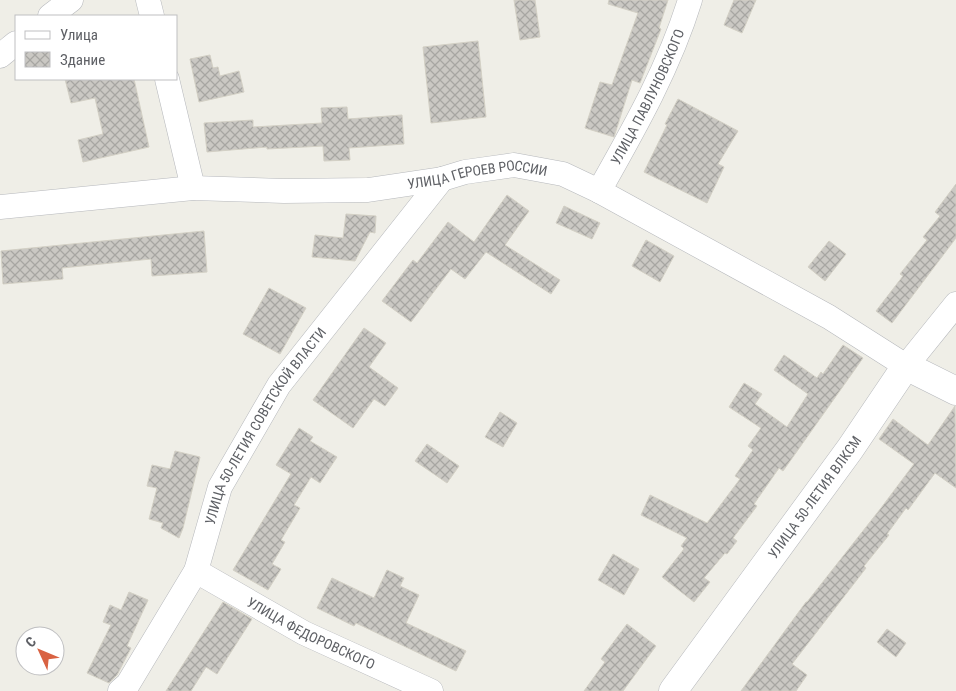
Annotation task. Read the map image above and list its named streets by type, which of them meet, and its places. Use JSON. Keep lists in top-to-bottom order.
{
  "streets": {
    "street": [
      "УЛИЦА ПАВЛУНОВСКОГО",
      "УЛИЦА ГЕРОЕВ РОССИИ",
      "УЛИЦА 50-ЛЕТИЯ СОВЕТСКОЙ ВЛАСТИ",
      "УЛИЦА 50-ЛЕТИЯ ВЛКСМ",
      "УЛИЦА ФЕДОРОВСКОГО"
    ]
  },
  "crossings": [
    ["УЛИЦА ПАВЛУНОВСКОГО", "УЛИЦА ГЕРОЕВ РОССИИ"],
    ["УЛИЦА ГЕРОЕВ РОССИИ", "УЛИЦА 50-ЛЕТИЯ СОВЕТСКОЙ ВЛАСТИ"],
    ["УЛИЦА ГЕРОЕВ РОССИИ", "УЛИЦА 50-ЛЕТИЯ ВЛКСМ"],
    ["УЛИЦА 50-ЛЕТИЯ СОВЕТСКОЙ ВЛАСТИ", "УЛИЦА ФЕДОРОВСКОГО"]
  ],
  "legend": ["Улица", "Здание"],
  "north": "top left"
}
